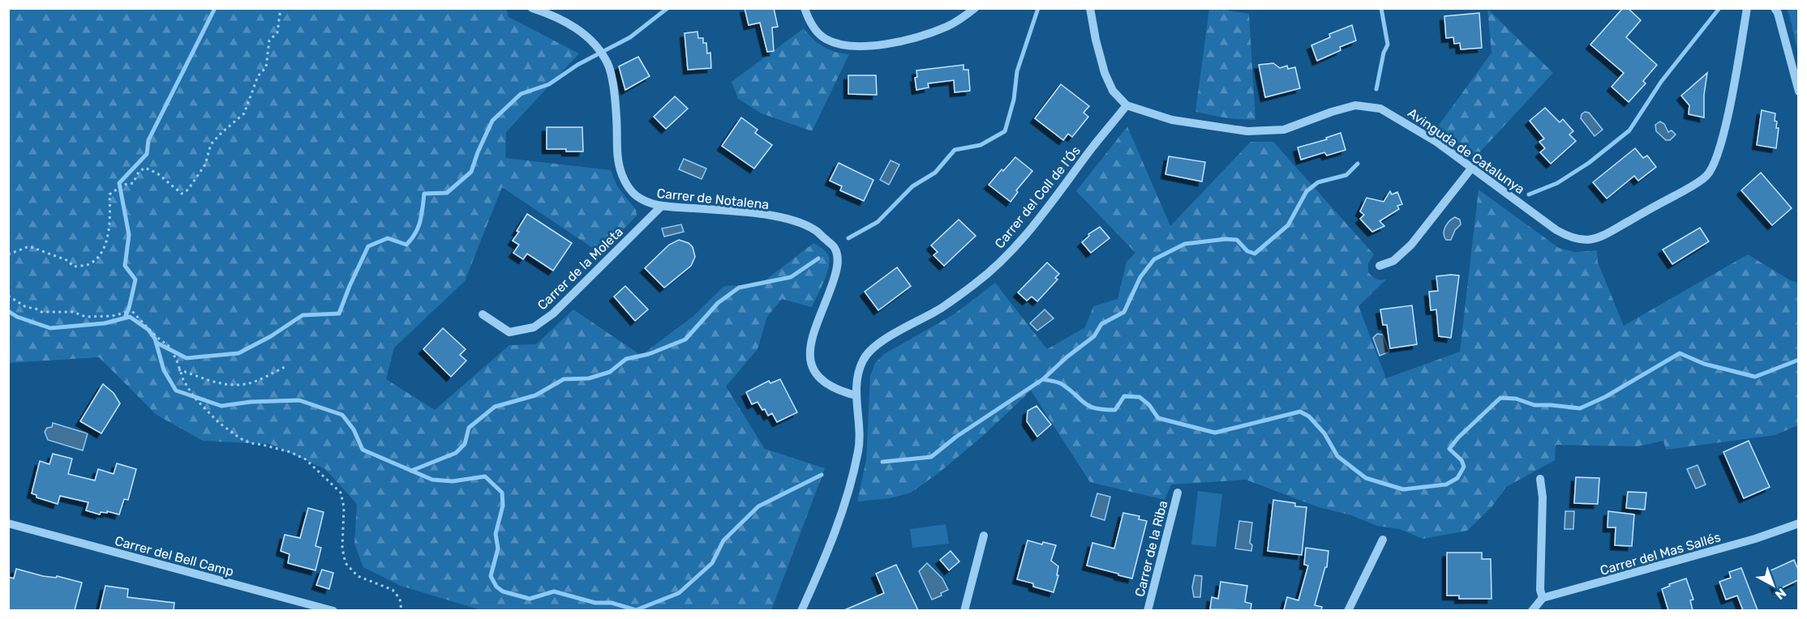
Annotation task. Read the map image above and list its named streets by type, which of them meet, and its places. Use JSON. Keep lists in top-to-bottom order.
{
  "streets": {
    "street": [
      "Avinguda de Catalunya",
      "Carrer del Coll de l'Ós",
      "Carrer de Notalena",
      "Carrer de la Moleta",
      "Carrer de la Riba",
      "Carrer del Mas Sallés",
      "Carrer del Bell Camp"
    ]
  },
  "crossings": [
    ["Avinguda de Catalunya", "Carrer del Coll de l'Ós"],
    ["Carrer del Coll de l'Ós", "Carrer de Notalena"],
    ["Carrer de Notalena", "Carrer de la Moleta"]
  ],
  "north": "bottom right"
}
